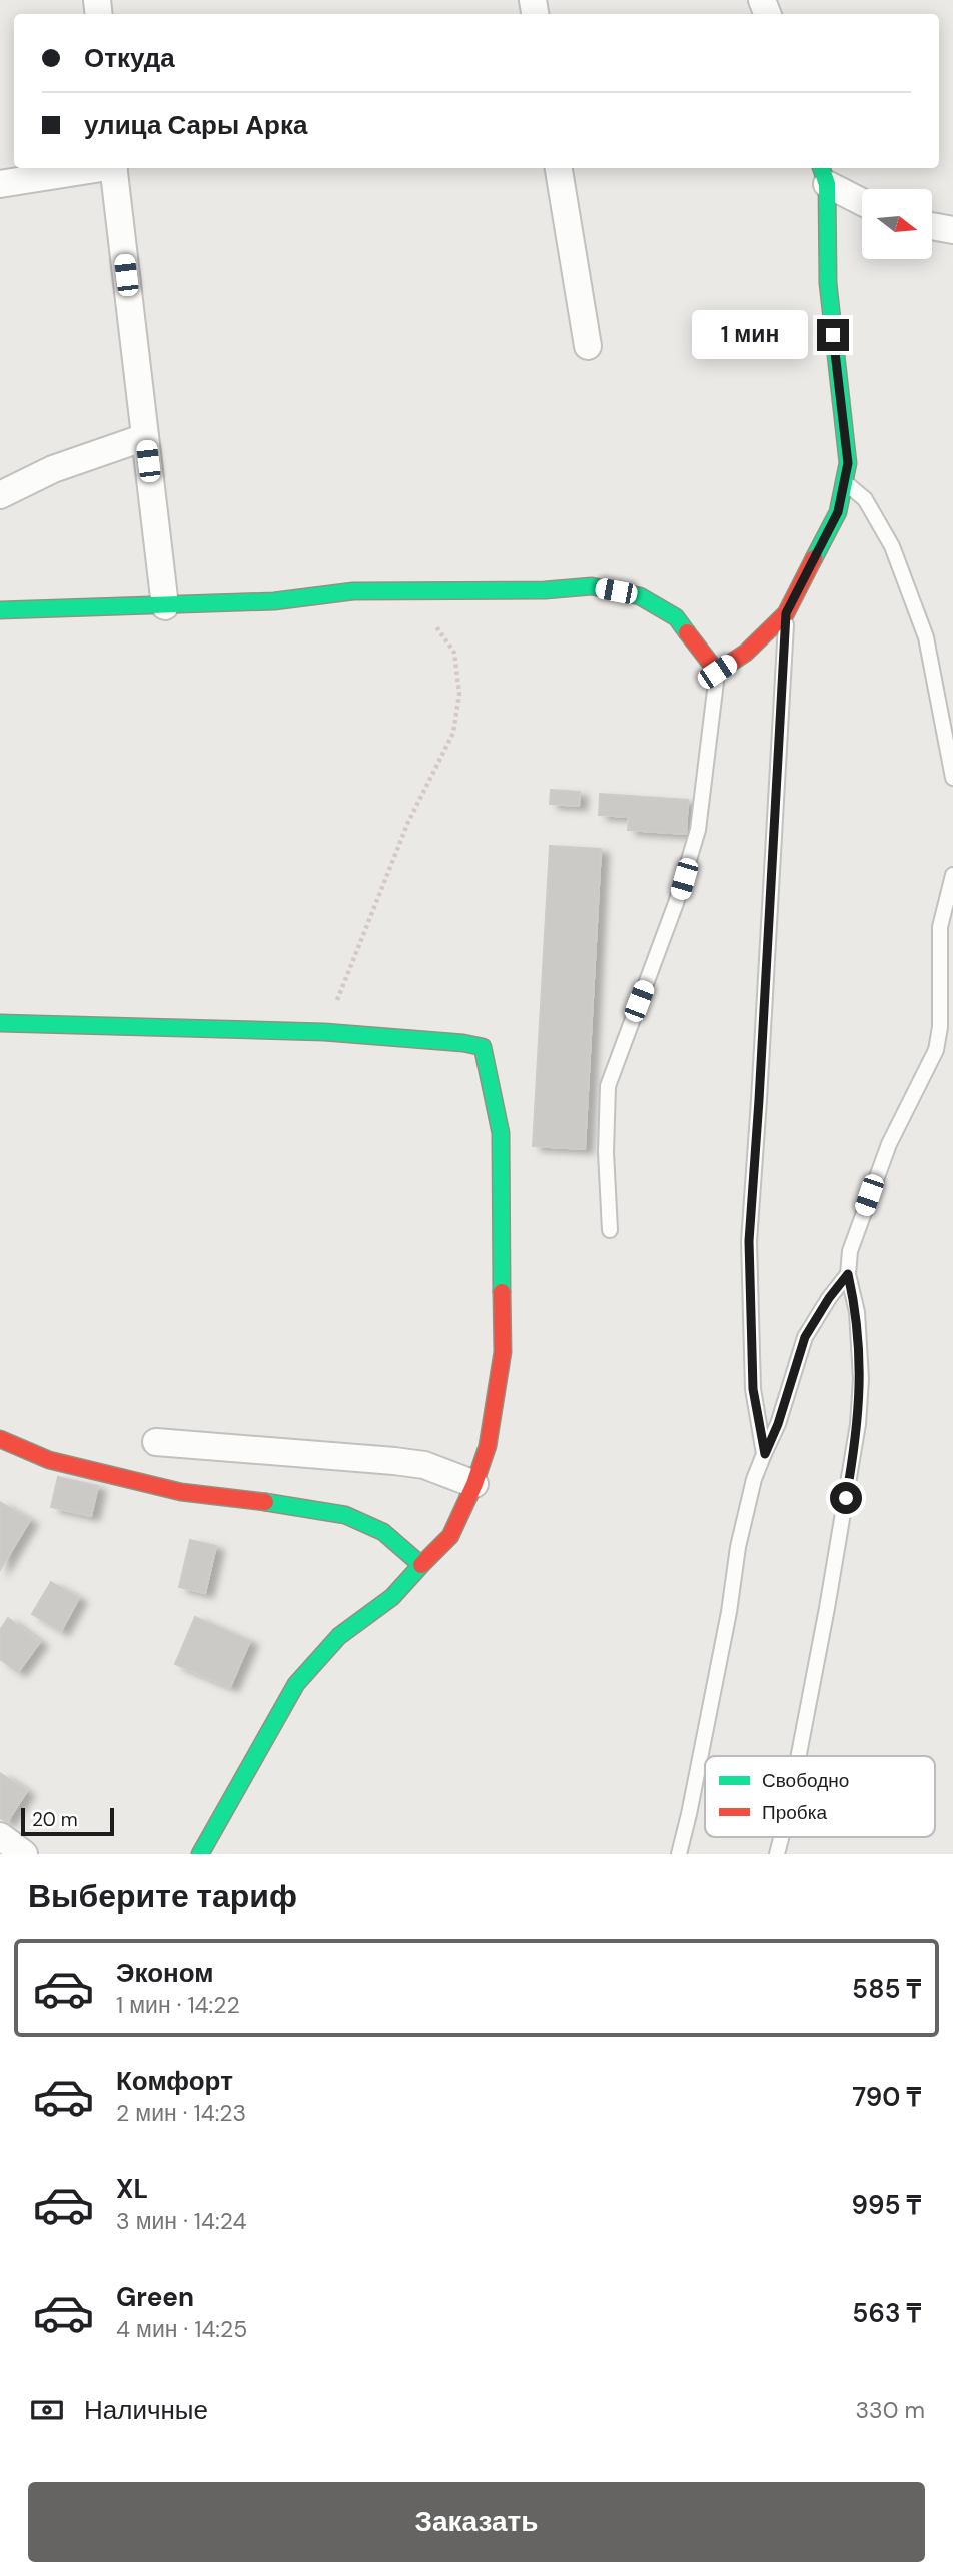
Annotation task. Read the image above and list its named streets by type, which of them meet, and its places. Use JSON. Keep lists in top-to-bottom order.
{
  "legend": ["Свободно", "Пробка"],
  "scale_bar": "20 m",
  "north": "right",
  "page": {
    "banner": ["Откуда", "улица Сары Арка"],
    "bubble": "1 мин",
    "scale": "20 m",
    "heading": "Выберите тариф",
    "list": [
      {
        "name": "Эконом",
        "note": "1 мин · 14:22",
        "value": "585 ₸"
      },
      {
        "name": "Комфорт",
        "note": "2 мин · 14:23",
        "value": "790 ₸"
      },
      {
        "name": "XL",
        "note": "3 мин · 14:24",
        "value": "995 ₸"
      },
      {
        "name": "Green",
        "note": "4 мин · 14:25",
        "value": "563 ₸"
      }
    ],
    "pay": ["Наличные", "330 m"],
    "buttons": "Заказать"
  }
}
